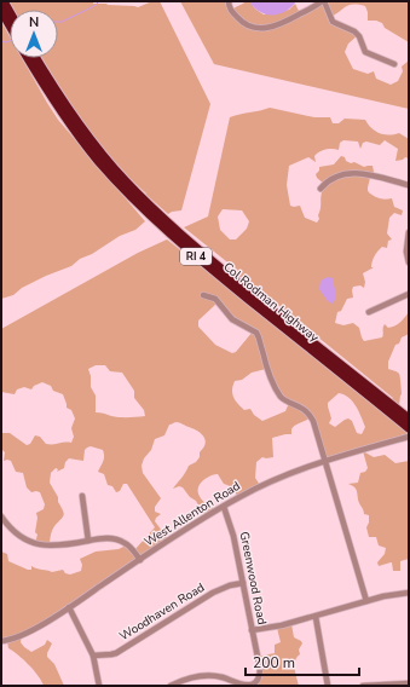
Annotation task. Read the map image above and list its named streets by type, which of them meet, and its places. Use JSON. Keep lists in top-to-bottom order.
{
  "streets": {
    "highway": ["RI 4", "Col Rodman Highway"],
    "street": ["West Allenton Road", "Greenwood Road", "Woodhaven Road"]
  },
  "crossings": [
    ["West Allenton Road", "Greenwood Road"],
    ["Greenwood Road", "Woodhaven Road"]
  ],
  "scale_bar": "200 m",
  "north": "top"
}
